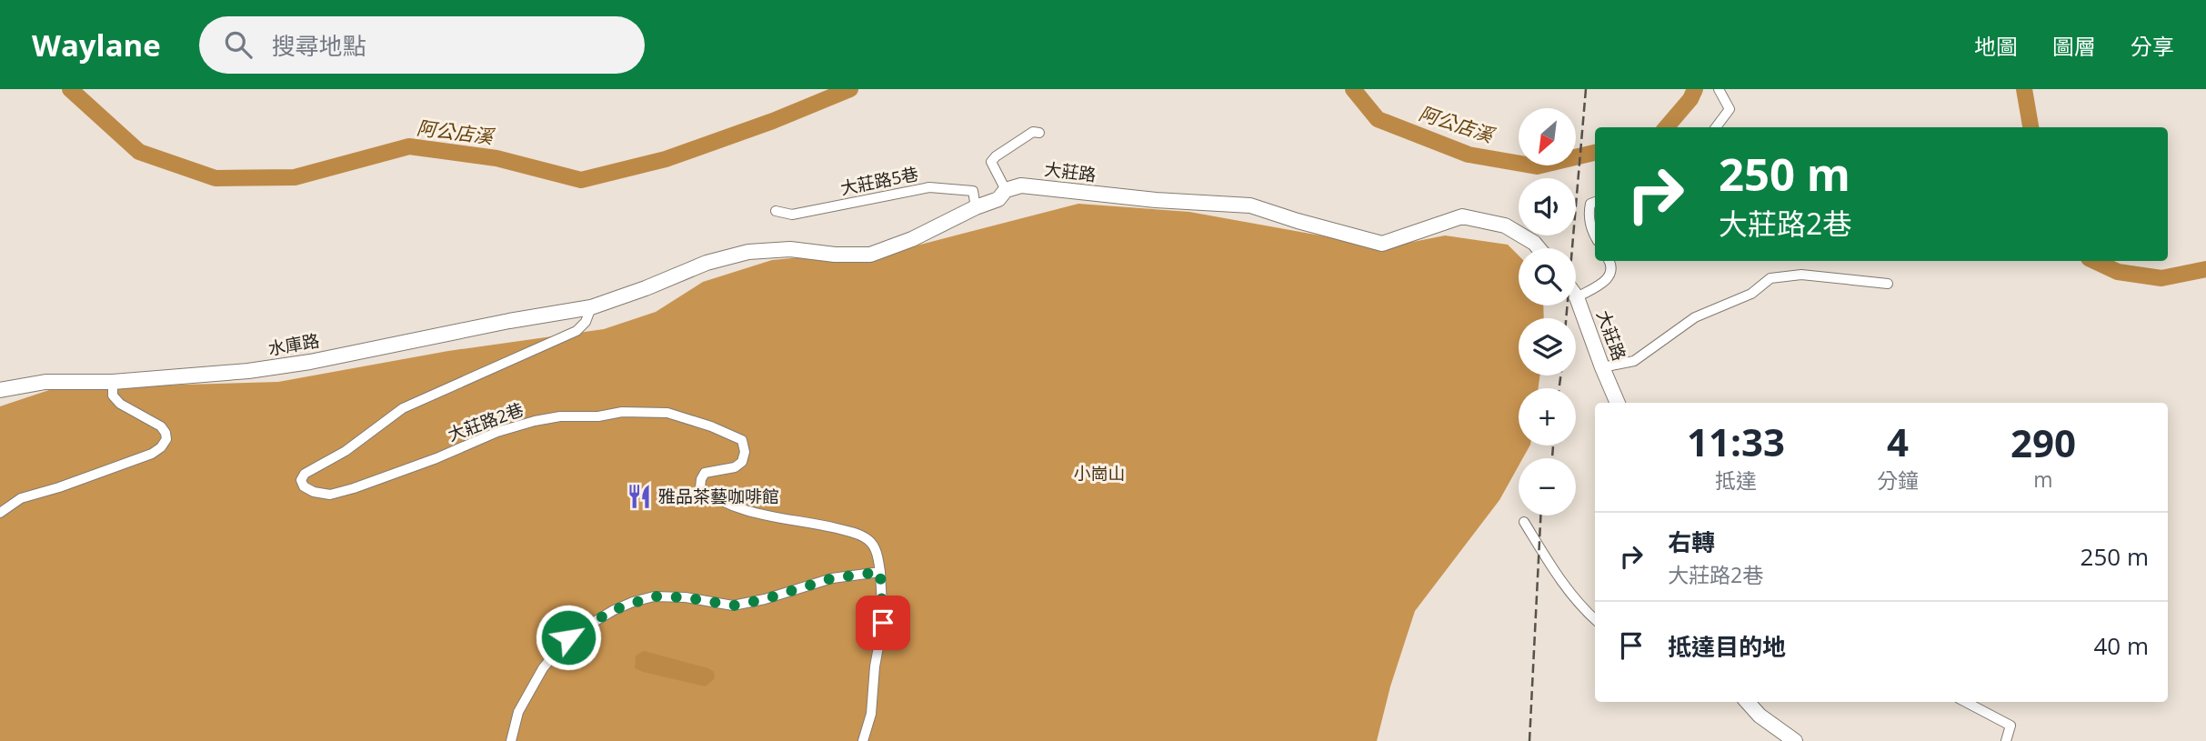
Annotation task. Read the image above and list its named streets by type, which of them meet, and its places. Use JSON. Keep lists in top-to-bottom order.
{
  "streets": {
    "street": [
      "大莊路",
      "大莊路5巷",
      "水庫路",
      "大莊路2巷"
    ]
  },
  "crossings": [
    ["大莊路", "大莊路5巷"],
    ["大莊路", "水庫路"],
    ["大莊路", "大莊路2巷"],
    ["水庫路", "大莊路2巷"]
  ],
  "water": ["阿公店溪"],
  "parks": ["小崗山"],
  "places": {
    "restaurant": ["雅品茶藝咖啡館"]
  },
  "north": "bottom left",
  "page": {
    "header": "Waylane",
    "search": "搜尋地點",
    "nav": ["地圖", "圖層", "分享"],
    "map_buttons": ["+", "−"],
    "turn": ["250 m", "大莊路2巷"],
    "eta": [
      "11:33",
      "抵達",
      "4",
      "分鐘",
      "290",
      "m"
    ],
    "list": [
      {
        "name": "右轉",
        "note": "大莊路2巷",
        "value": "250 m"
      },
      {
        "name": "抵達目的地",
        "value": "40 m"
      }
    ]
  }
}
